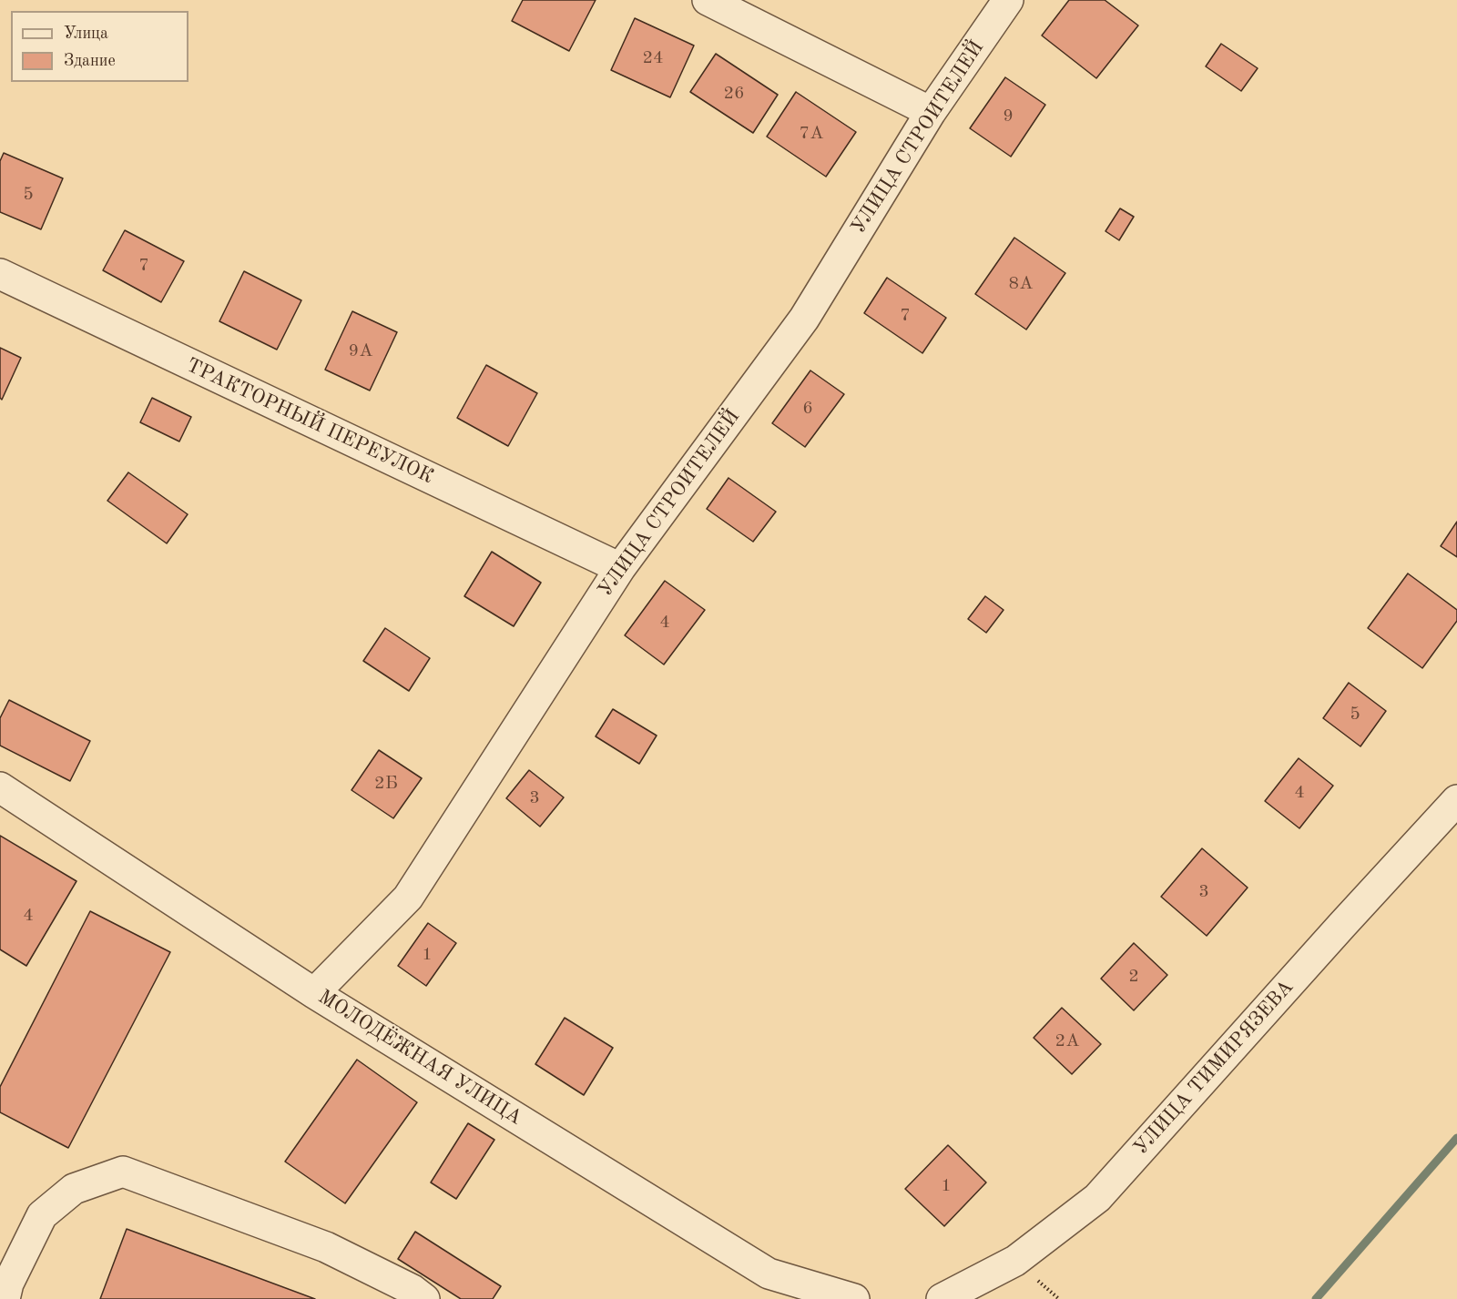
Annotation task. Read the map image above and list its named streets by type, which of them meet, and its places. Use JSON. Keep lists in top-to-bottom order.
{
  "streets": {
    "street": [
      "УЛИЦА СТРОИТЕЛЕЙ",
      "ТРАКТОРНЫЙ ПЕРЕУЛОК",
      "МОЛОДЁЖНАЯ УЛИЦА",
      "УЛИЦА ТИМИРЯЗЕВА"
    ]
  },
  "crossings": [
    ["УЛИЦА СТРОИТЕЛЕЙ", "ТРАКТОРНЫЙ ПЕРЕУЛОК"],
    ["УЛИЦА СТРОИТЕЛЕЙ", "МОЛОДЁЖНАЯ УЛИЦА"]
  ],
  "house_numbers": [
    "24",
    "26",
    "9",
    "7А",
    "5",
    "7",
    "8А",
    "7",
    "9А",
    "6",
    "4",
    "5",
    "2Б",
    "4",
    "3",
    "3",
    "4",
    "1",
    "2",
    "2А",
    "1"
  ],
  "legend": ["Улица", "Здание"]
}
